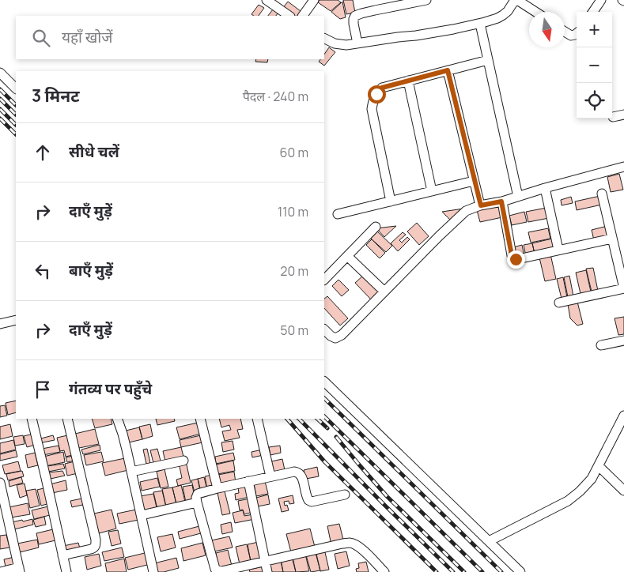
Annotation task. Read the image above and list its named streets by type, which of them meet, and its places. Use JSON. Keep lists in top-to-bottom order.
{
  "north": "bottom",
  "page": {
    "map_buttons": ["+", "−"],
    "search": "यहाँ खोजें",
    "heading": ["3 मिनट", "पैदल · 240 m"],
    "list": [
      ["सीधे चलें", "60 m"],
      ["दाएँ मुड़ें", "110 m"],
      ["बाएँ मुड़ें", "20 m"],
      ["दाएँ मुड़ें", "50 m"],
      "गंतव्य पर पहुँचे"
    ]
  }
}
